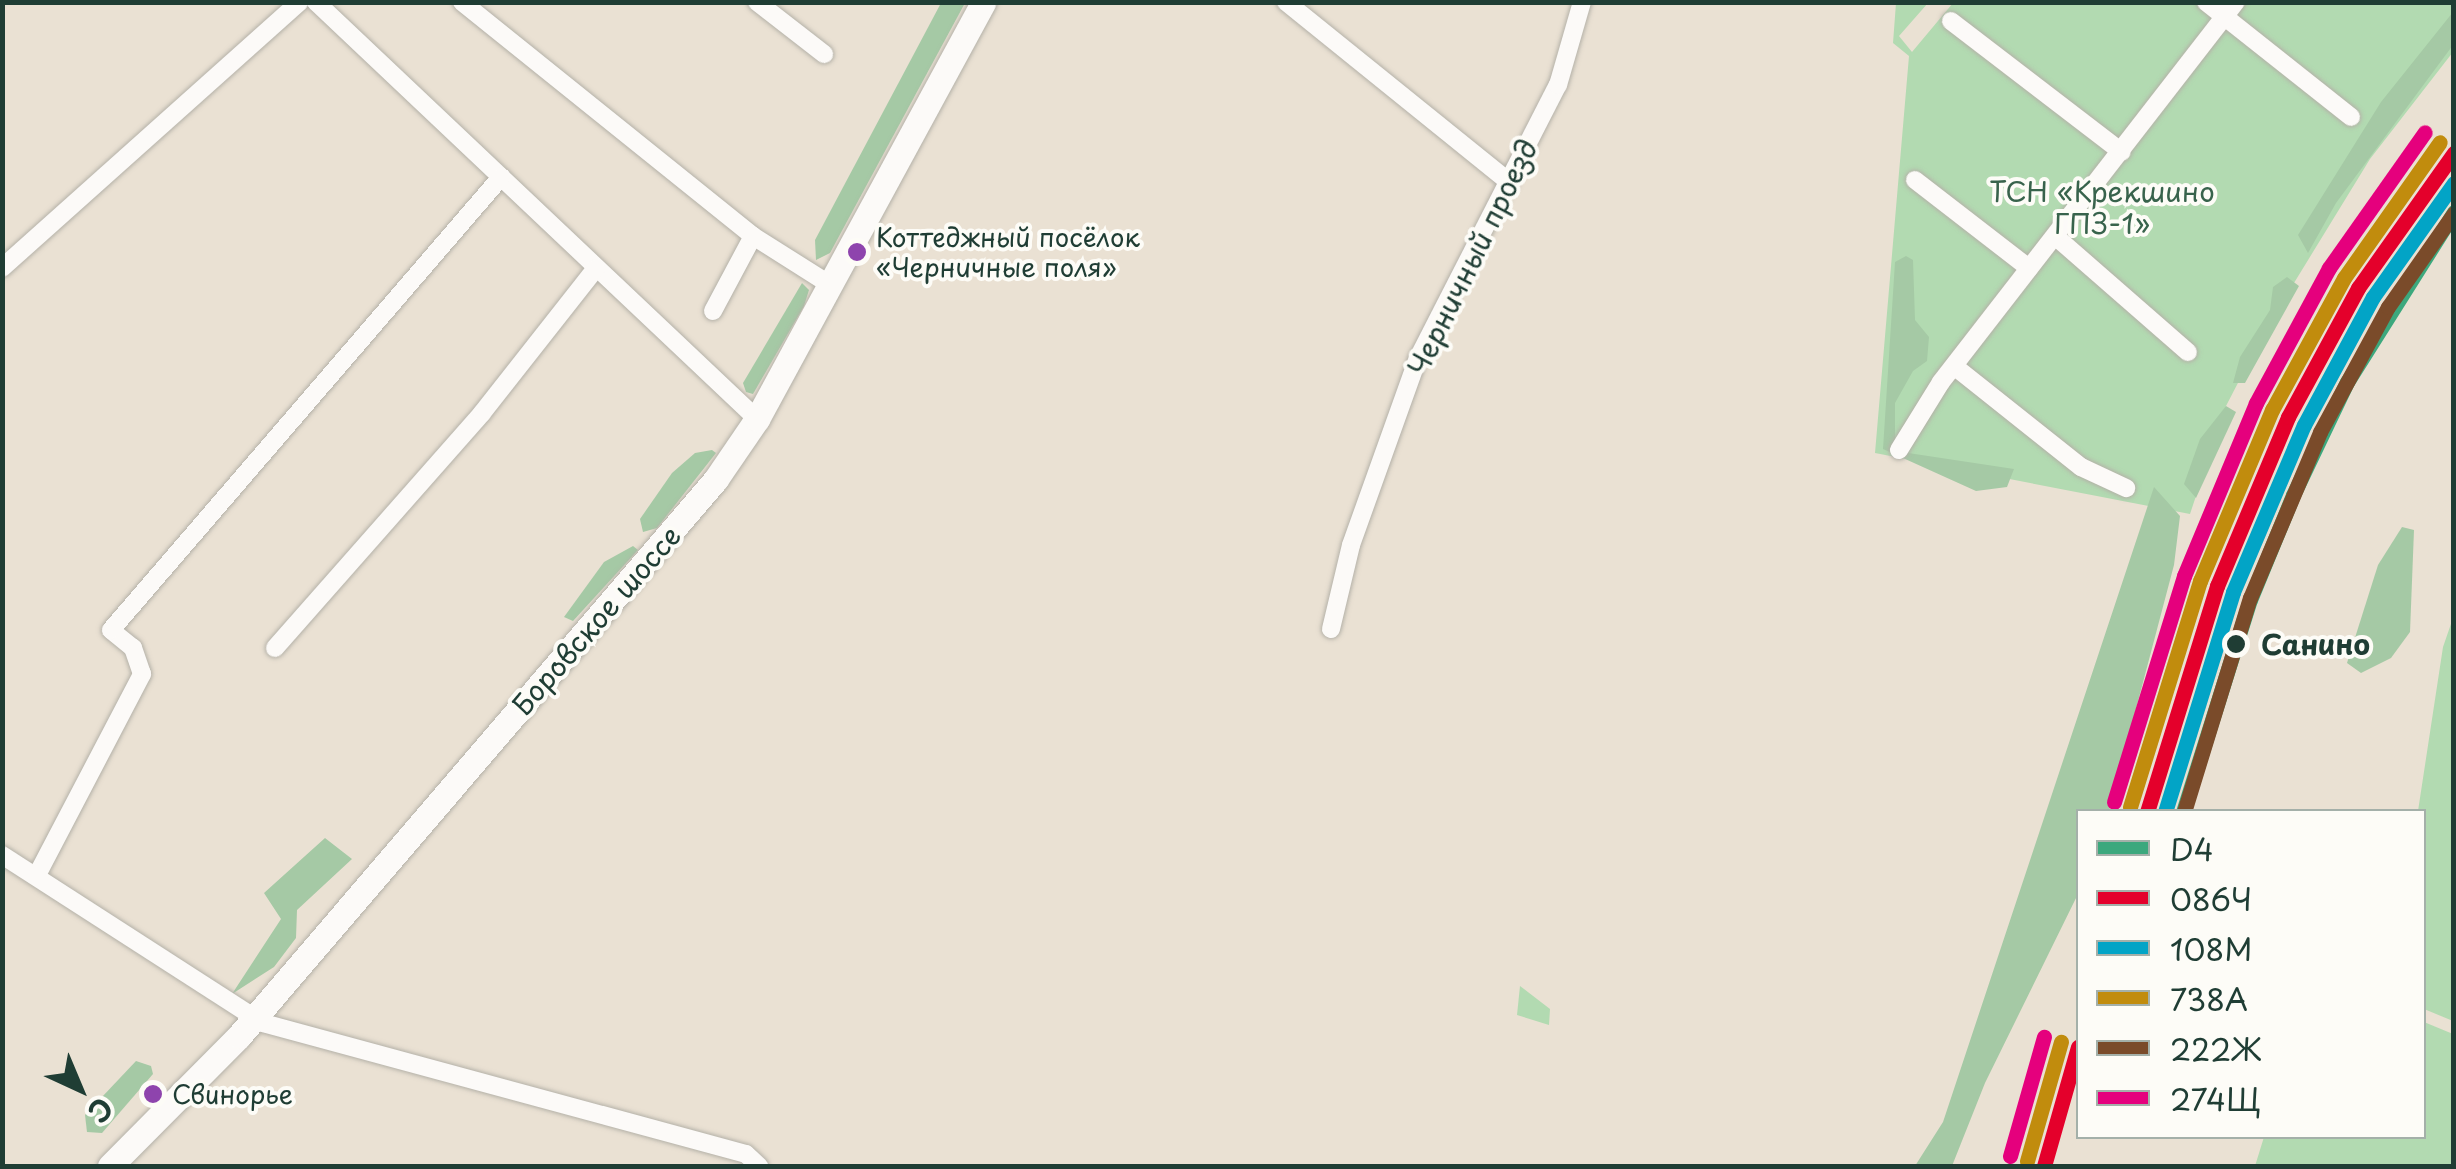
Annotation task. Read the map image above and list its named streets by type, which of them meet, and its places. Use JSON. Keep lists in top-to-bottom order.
{
  "streets": {
    "main road": ["Боровское шоссе"],
    "street": ["Черничный проезд"]
  },
  "parks": ["ТСН «Крекшино ГПЗ-1»"],
  "places": ["Коттеджный посёлок «Черничные поля»", "Санино", "Свинорье"],
  "lines": [
    "transit line 274Щ",
    "transit line 738А",
    "transit line 086Ч",
    "transit line 108М",
    "transit line D4",
    "transit line 222Ж"
  ],
  "legend": [
    "D4",
    "086Ч",
    "108М",
    "738А",
    "222Ж",
    "274Щ"
  ],
  "north": "bottom right"
}
